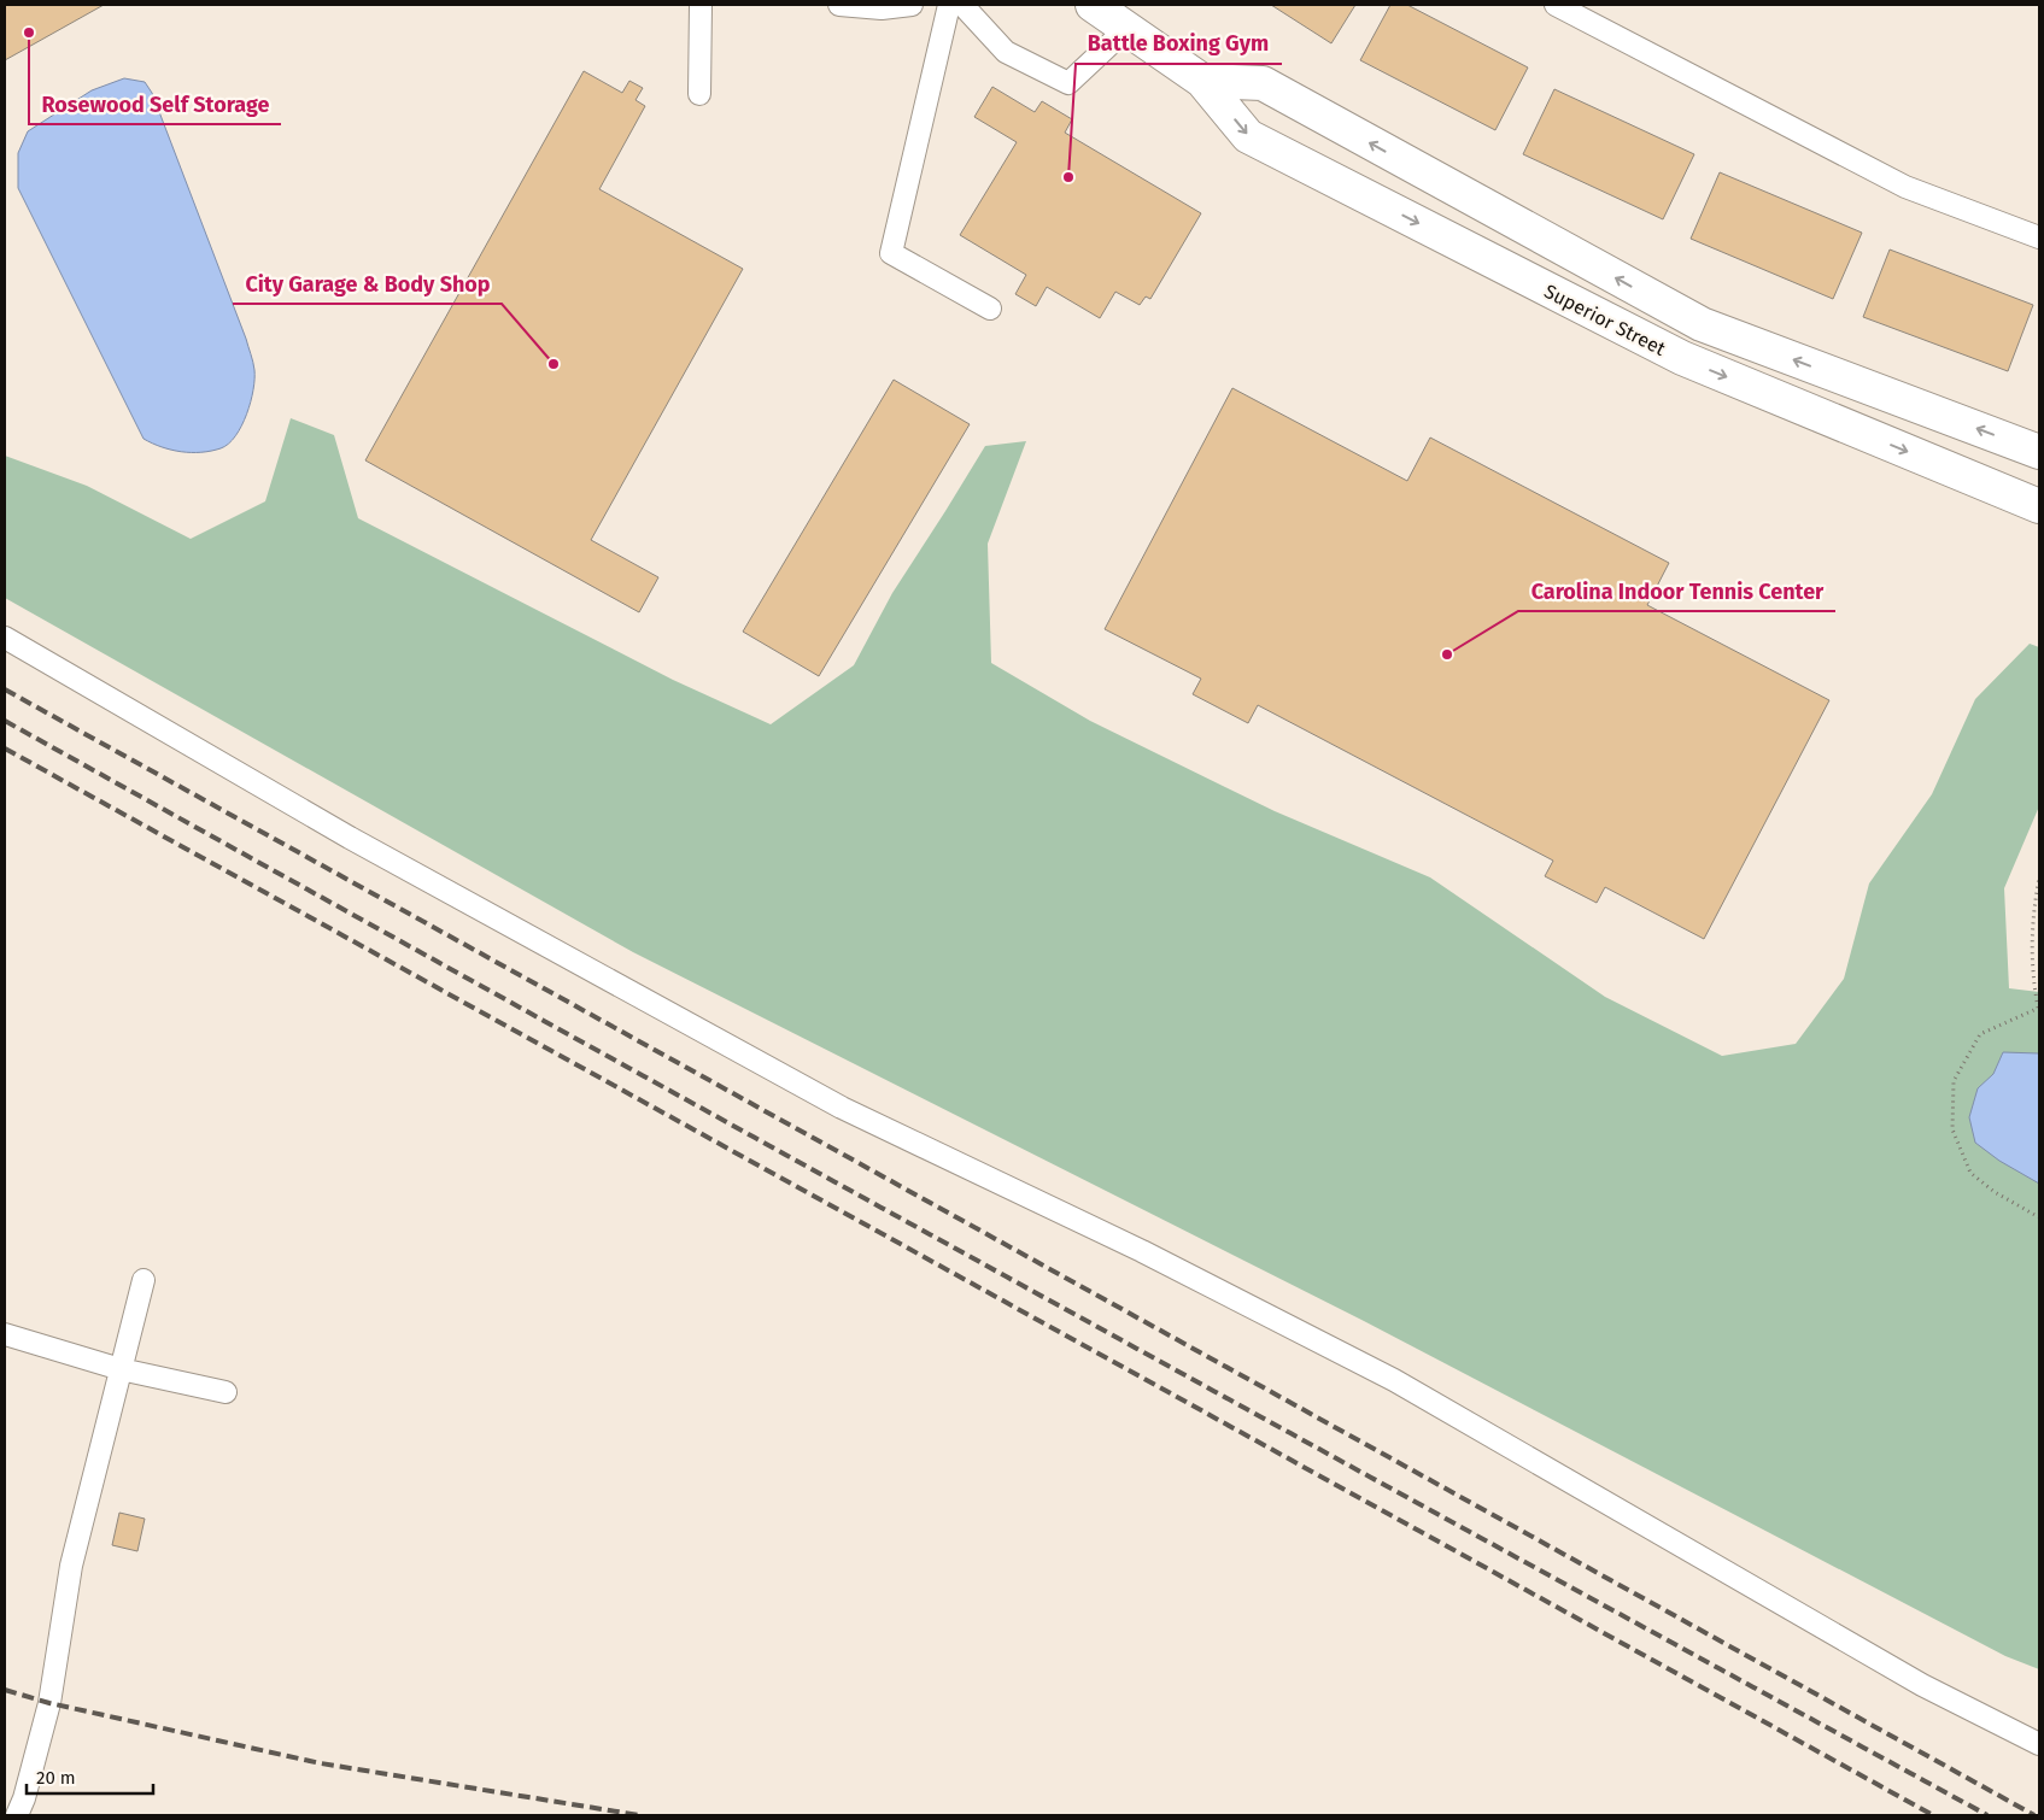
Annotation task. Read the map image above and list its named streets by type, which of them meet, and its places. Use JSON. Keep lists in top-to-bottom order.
{
  "streets": {
    "street": ["Superior Street"]
  },
  "places": [
    "Rosewood Self Storage",
    "Battle Boxing Gym",
    "City Garage & Body Shop",
    "Carolina Indoor Tennis Center"
  ],
  "scale_bar": "20 m"
}
